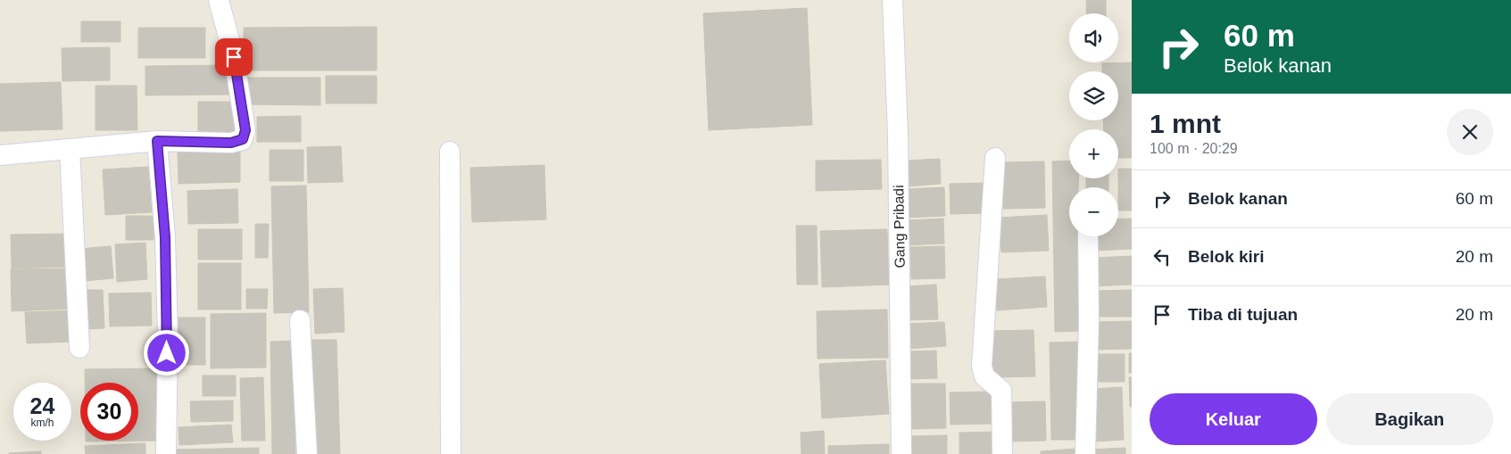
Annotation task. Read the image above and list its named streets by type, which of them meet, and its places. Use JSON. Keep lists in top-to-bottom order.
{
  "streets": {
    "street": ["Gang Pribadi"]
  },
  "page": {
    "turn": ["60 m", "Belok kanan"],
    "map_buttons": ["+", "−"],
    "heading": ["1 mnt", "100 m · 20:29"],
    "list": [
      {
        "name": "Belok kanan",
        "value": "60 m"
      },
      {
        "name": "Belok kiri",
        "value": "20 m"
      },
      {
        "name": "Tiba di tujuan",
        "value": "20 m"
      }
    ],
    "speed": "24 km/h",
    "limit": "30",
    "buttons": ["Keluar", "Bagikan"]
  }
}
